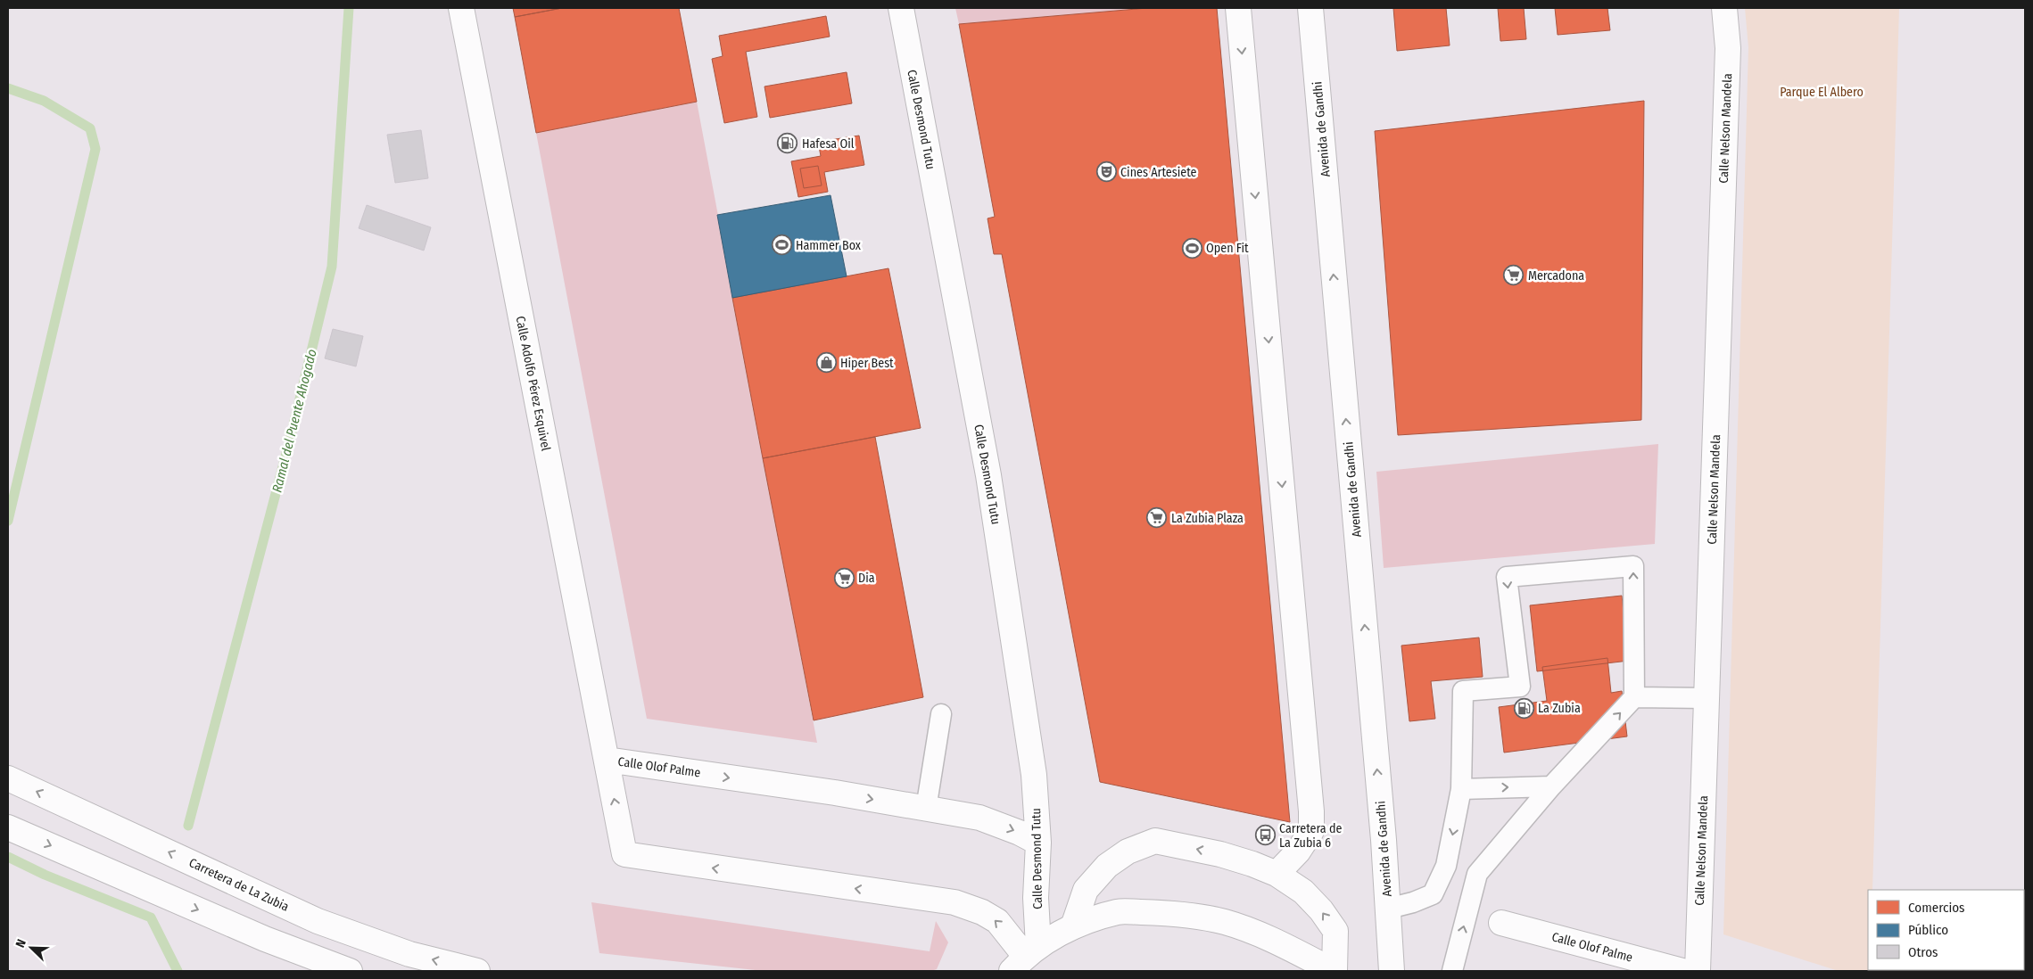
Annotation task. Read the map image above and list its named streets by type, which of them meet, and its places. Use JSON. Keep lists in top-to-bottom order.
{
  "streets": {
    "street": [
      "Calle Desmond Tutu",
      "Calle Nelson Mandela",
      "Avenida de Gandhi",
      "Calle Adolfo Pérez Esquivel",
      "Calle Olof Palme",
      "Carretera de La Zubia"
    ]
  },
  "crossings": [
    ["Calle Desmond Tutu", "Calle Olof Palme"],
    ["Calle Adolfo Pérez Esquivel", "Calle Olof Palme"]
  ],
  "water": ["Ramal del Puente Ahogado"],
  "parks": ["Parque El Albero"],
  "places": {
    "fuel station": ["Hafesa Oil", "La Zubia"],
    "theatre": ["Cines Artesiete"],
    "sports": ["Hammer Box", "Open Fit"],
    "supermarket": ["Mercadona", "La Zubia Plaza", "Dia"],
    "shop": ["Hiper Best"],
    "bus stop": ["Carretera de La Zubia 6"]
  },
  "legend": ["Comercios", "Público", "Otros"],
  "north": "top left"
}
